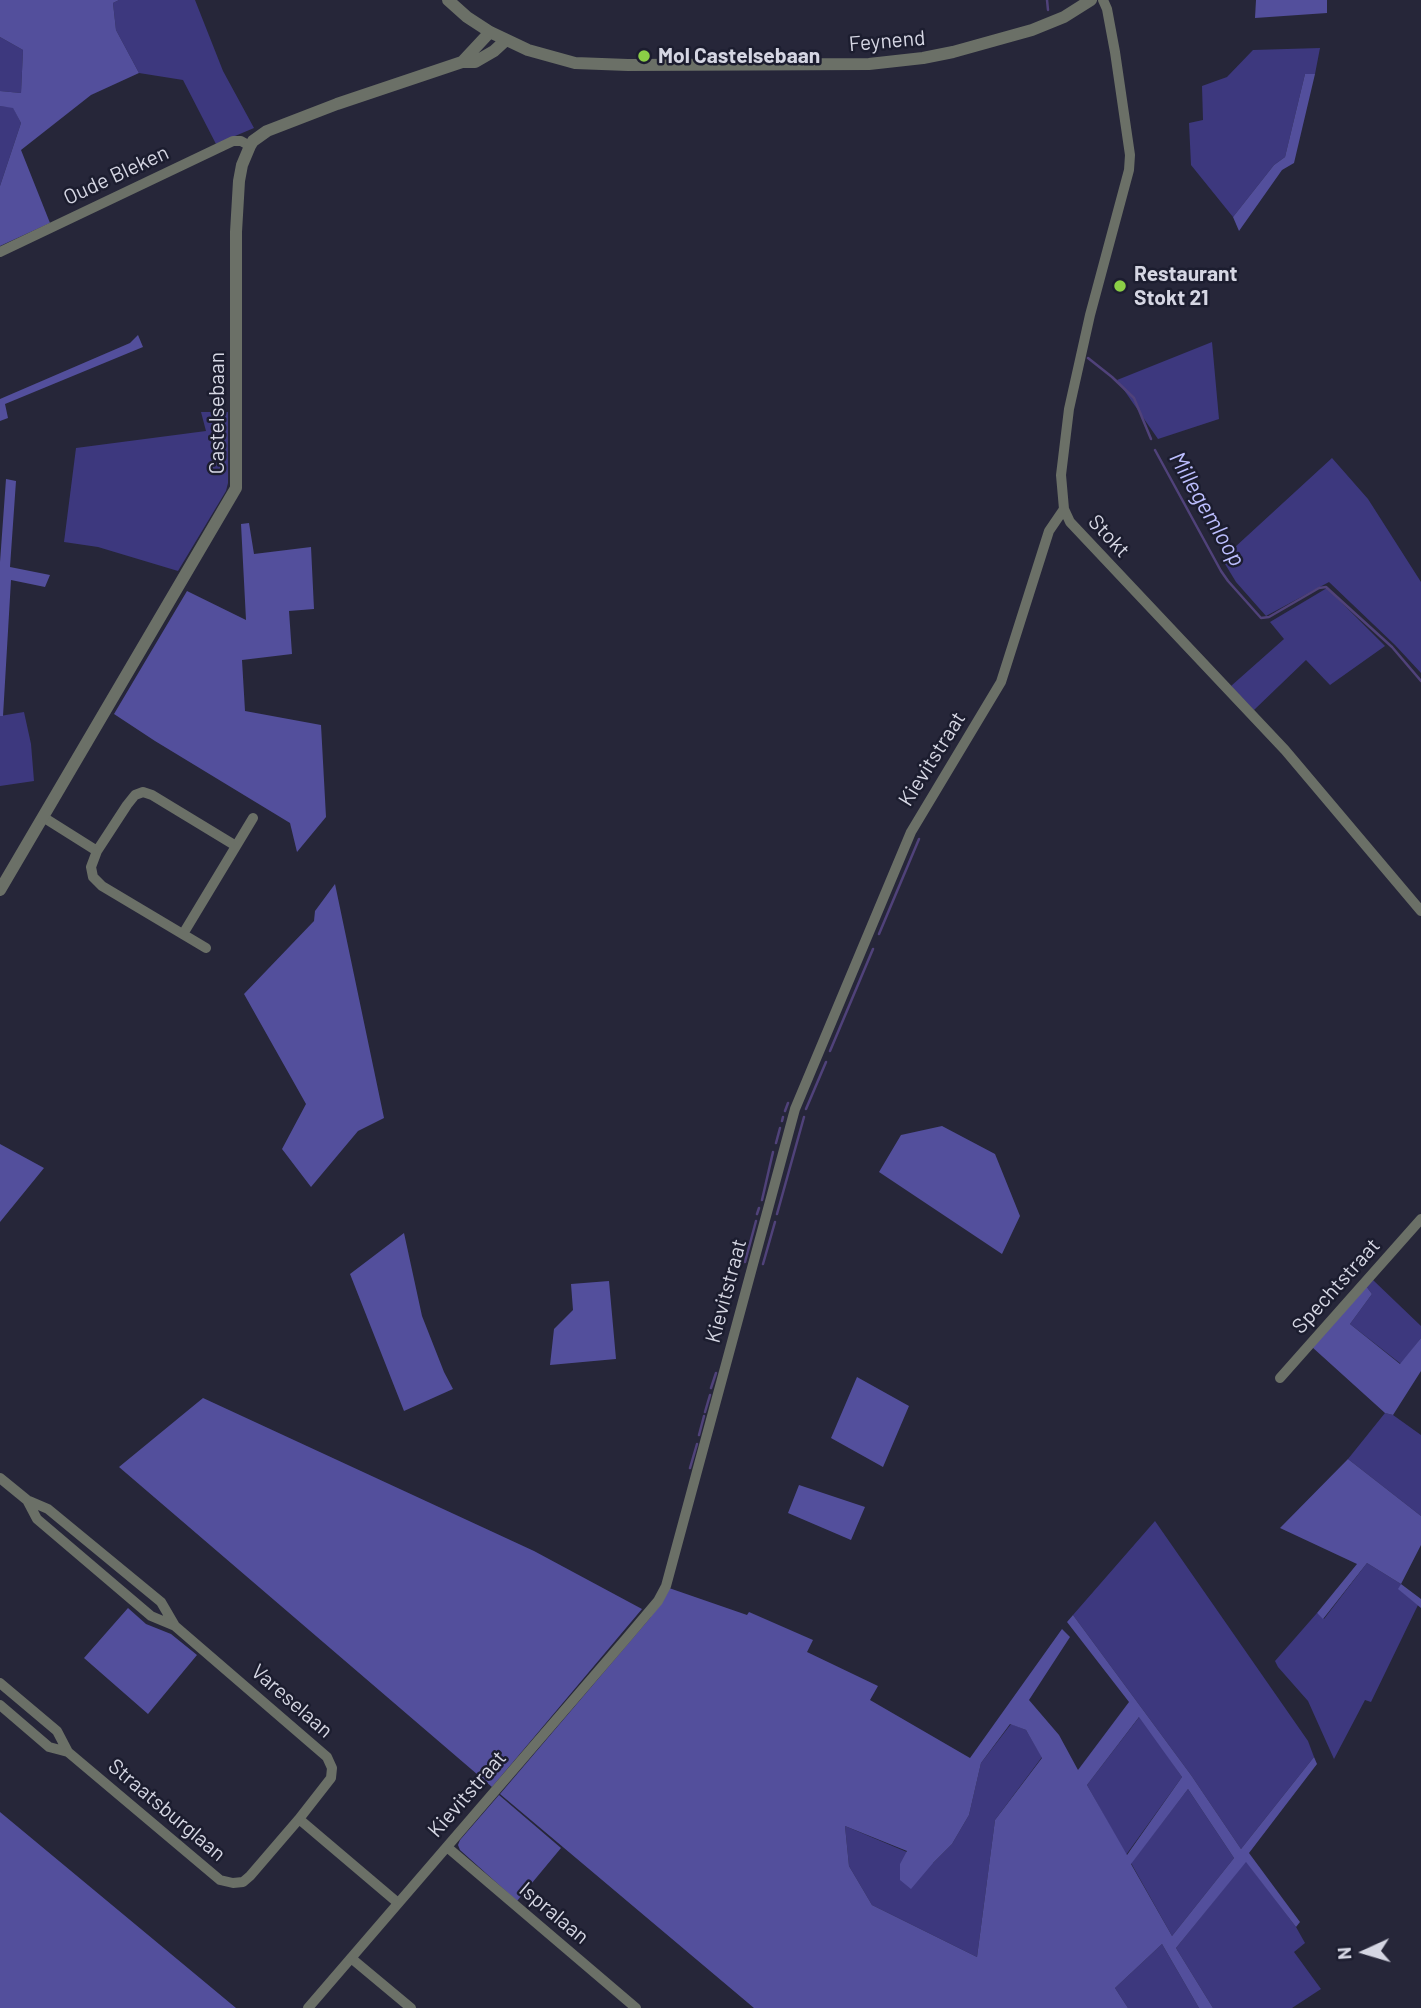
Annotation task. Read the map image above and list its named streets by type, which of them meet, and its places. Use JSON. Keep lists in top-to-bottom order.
{
  "streets": {
    "street": [
      "Feynend",
      "Oude Bleken",
      "Castelsebaan",
      "Stokt",
      "Kievitstraat",
      "Spechtstraat",
      "Vareselaan",
      "Straatsburglaan",
      "Ispralaan"
    ]
  },
  "crossings": [
    ["Oude Bleken", "Castelsebaan"],
    ["Stokt", "Kievitstraat"],
    ["Kievitstraat", "Ispralaan"],
    ["Vareselaan", "Straatsburglaan"]
  ],
  "water": ["Millegemloop"],
  "places": ["Mol Castelsebaan", "Restaurant Stokt 21"],
  "north": "left"
}
